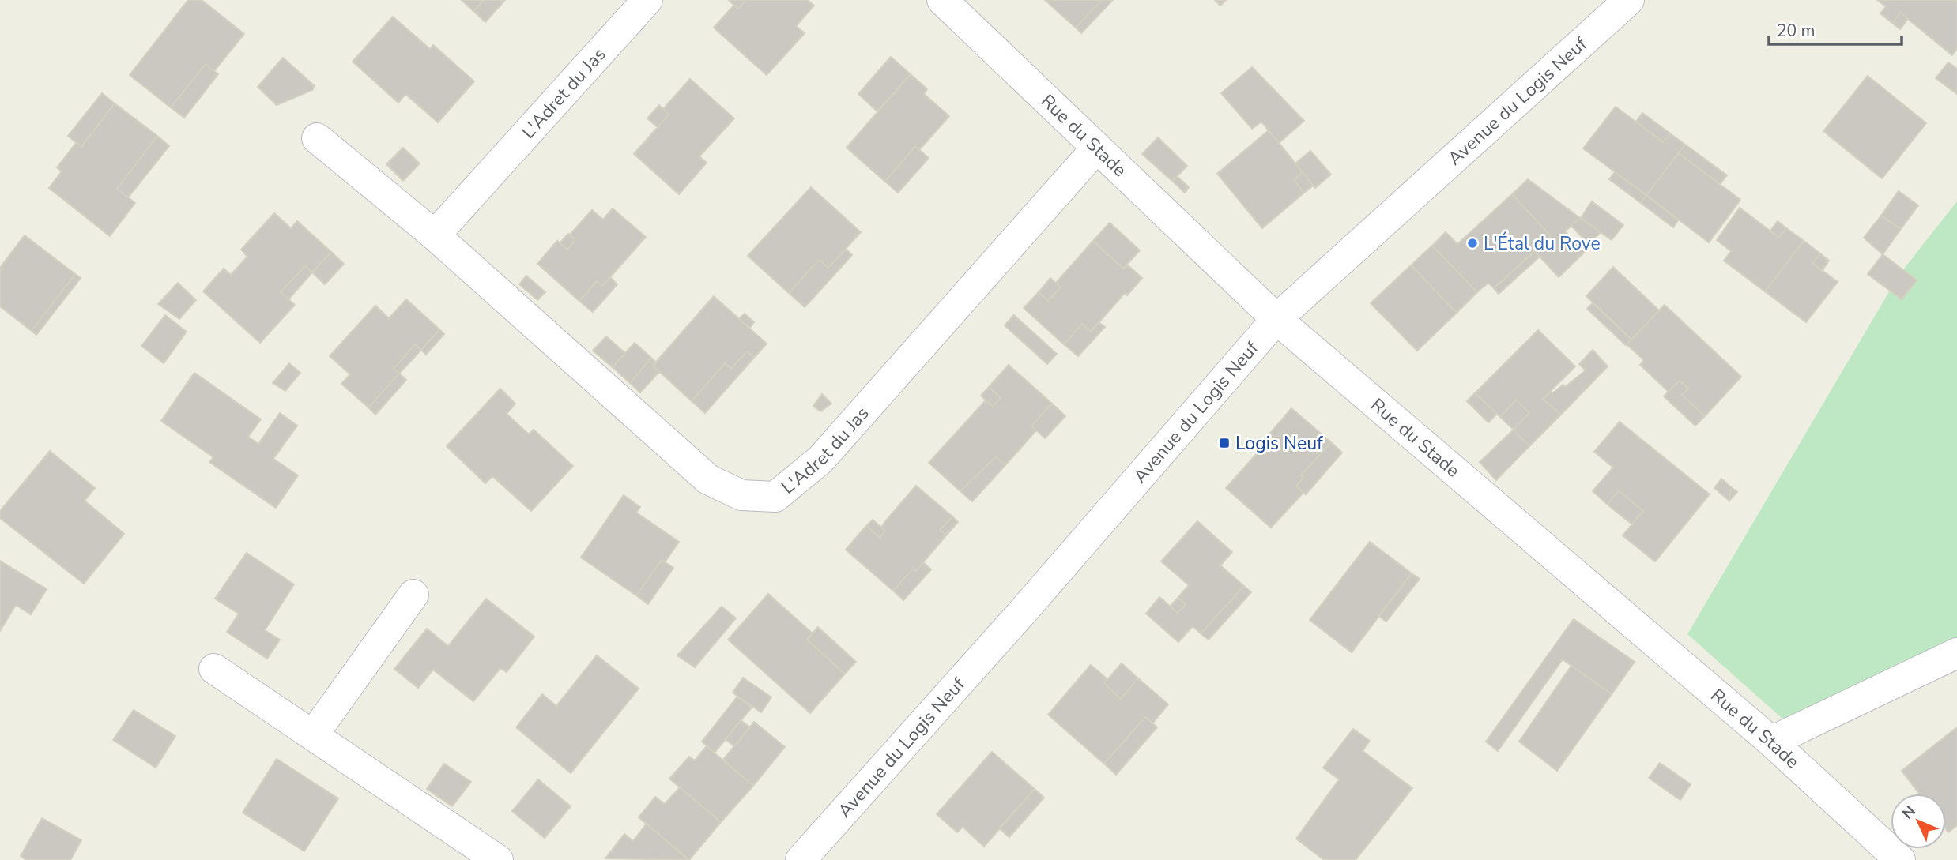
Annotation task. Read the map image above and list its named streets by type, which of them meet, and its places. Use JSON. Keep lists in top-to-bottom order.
{
  "streets": {
    "street": ["L'Adret du Jas", "Avenue du Logis Neuf", "Rue du Stade"]
  },
  "crossings": [
    ["L'Adret du Jas", "Rue du Stade"],
    ["Avenue du Logis Neuf", "Rue du Stade"]
  ],
  "places": {
    "other": ["L'Étal du Rove"],
    "transit": ["Logis Neuf"]
  },
  "scale_bar": "20 m",
  "north": "top left"
}
